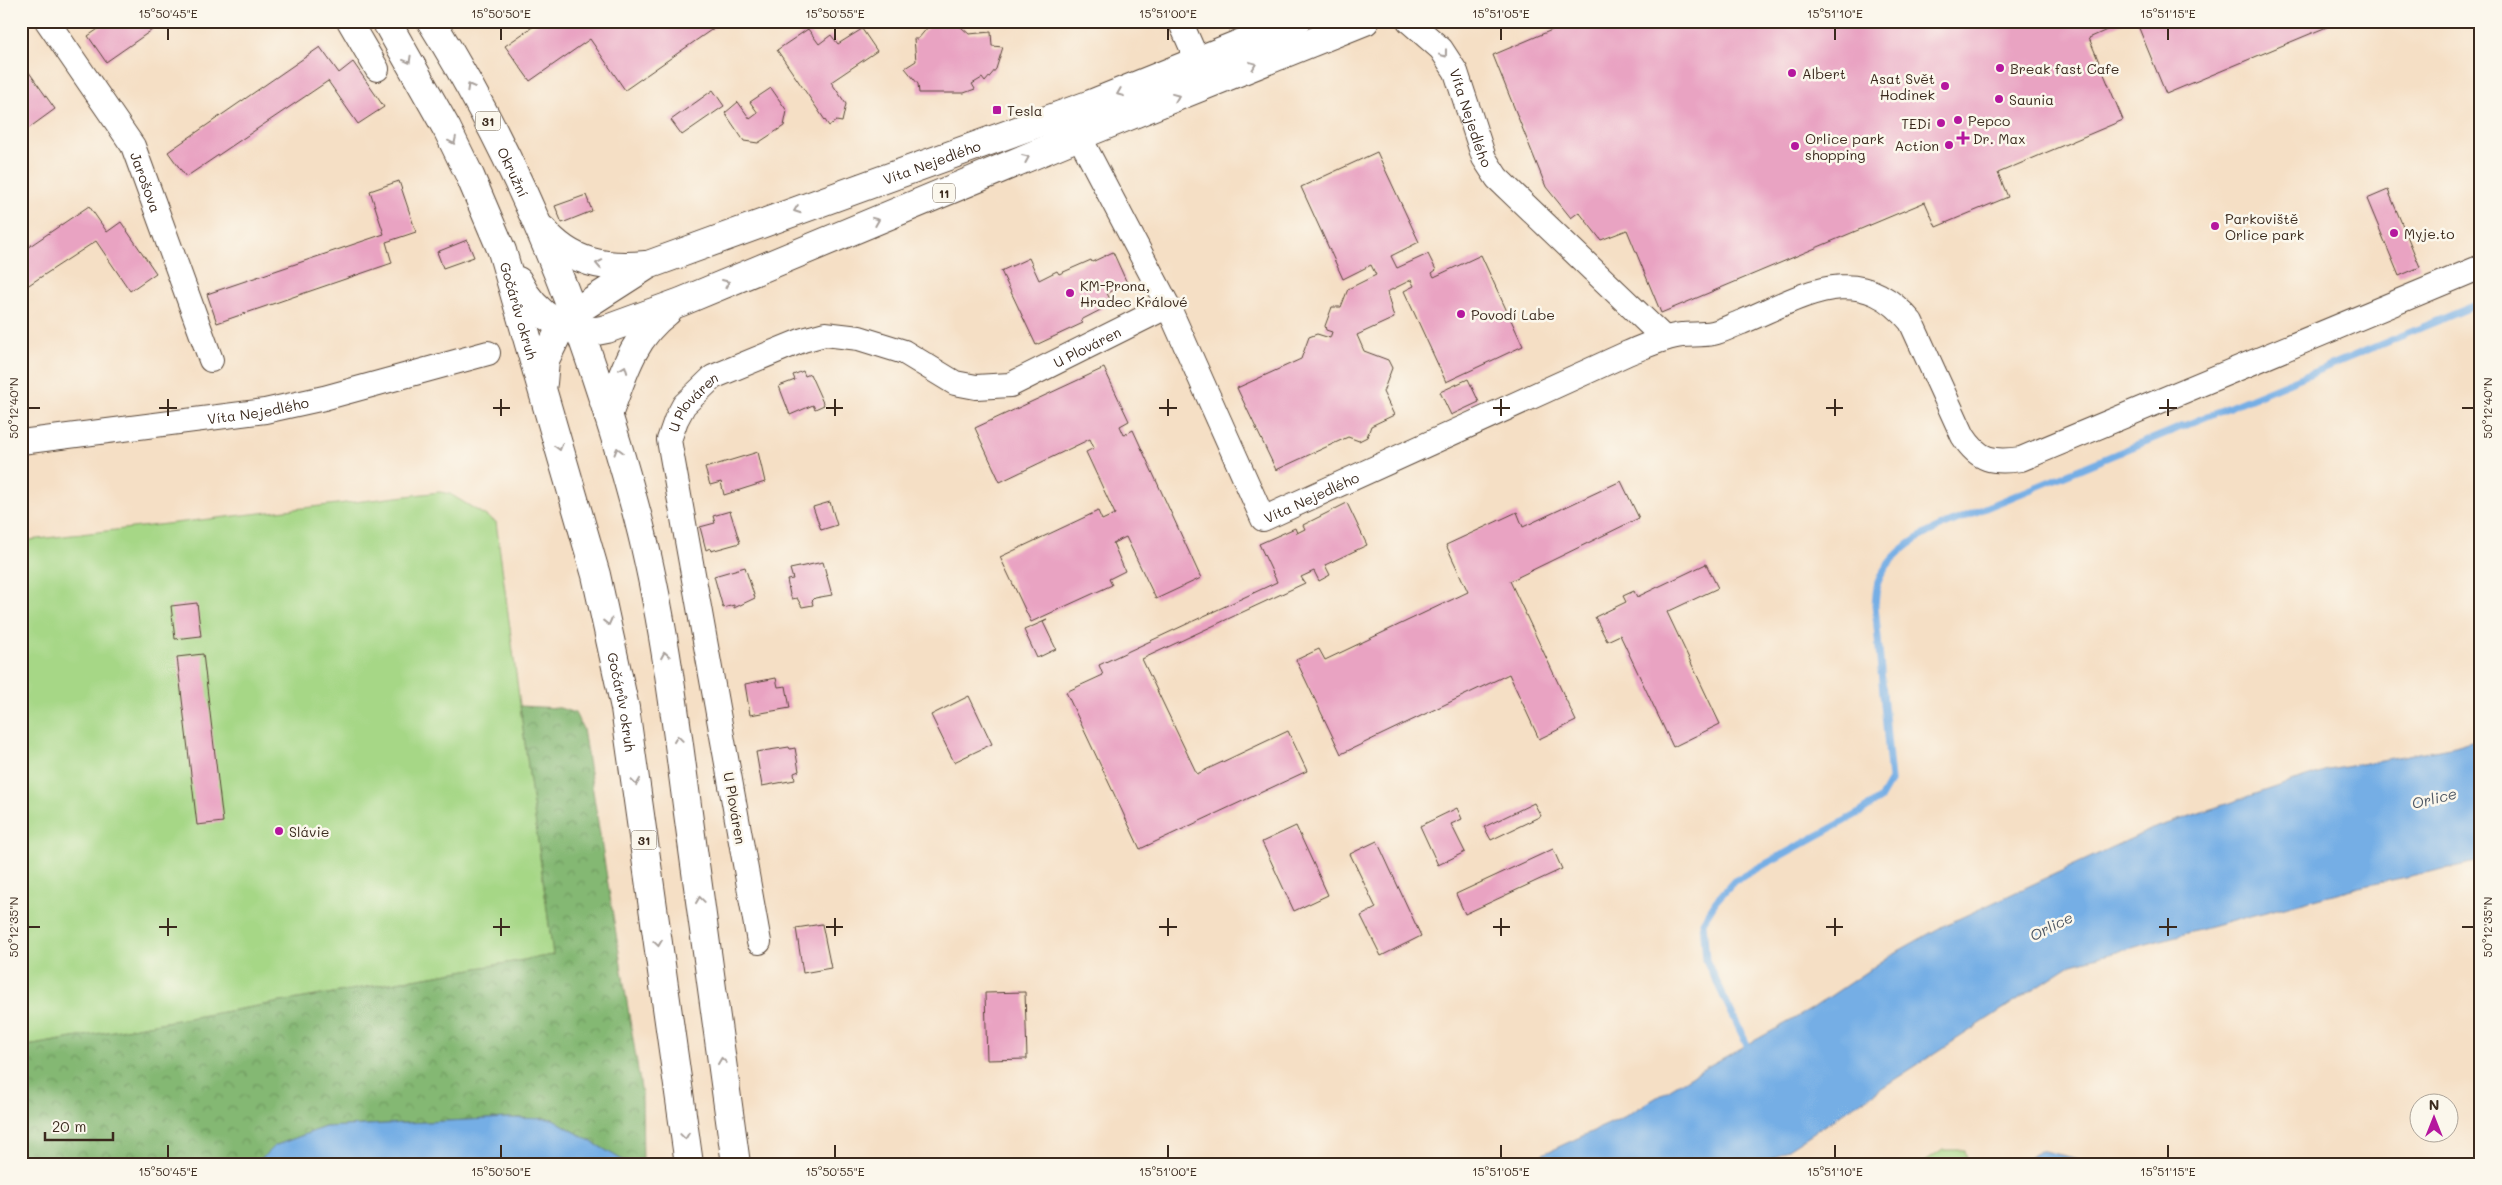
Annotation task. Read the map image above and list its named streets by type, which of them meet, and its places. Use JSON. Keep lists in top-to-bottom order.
{
  "streets": {
    "main road": [
      "Víta Nejedlého",
      "31",
      "Okružní",
      "11",
      "Gočárův okruh"
    ],
    "street": ["Jarošova", "U Plováren"]
  },
  "crossings": [
    ["Víta Nejedlého", "31"],
    ["Víta Nejedlého", "Okružní"],
    ["Víta Nejedlého", "11"],
    ["Víta Nejedlého", "U Plováren"],
    ["31", "Okružní"],
    ["31", "11"],
    ["31", "Gočárův okruh"],
    ["Okružní", "11"]
  ],
  "water": ["Orlice"],
  "places": {
    "other": [
      "Break fast Cafe",
      "Albert",
      "Asat Svět Hodinek",
      "Saunia",
      "Pepco",
      "TEDi",
      "Action",
      "Orlice park shopping",
      "Parkoviště Orlice park",
      "Myje.to",
      "KM-Prona, Hradec Králové",
      "Povodí Labe",
      "Slávie"
    ],
    "transit": ["Tesla"],
    "health": ["Dr. Max"]
  },
  "scale_bar": "20 m",
  "north": "top",
  "coordinates": [
    "15°50'45\"E",
    "15°50'50\"E",
    "15°50'55\"E",
    "15°51'00\"E",
    "15°51'05\"E",
    "15°51'10\"E",
    "15°51'15\"E",
    "50°12'40\"N",
    "50°12'35\"N"
  ]
}
